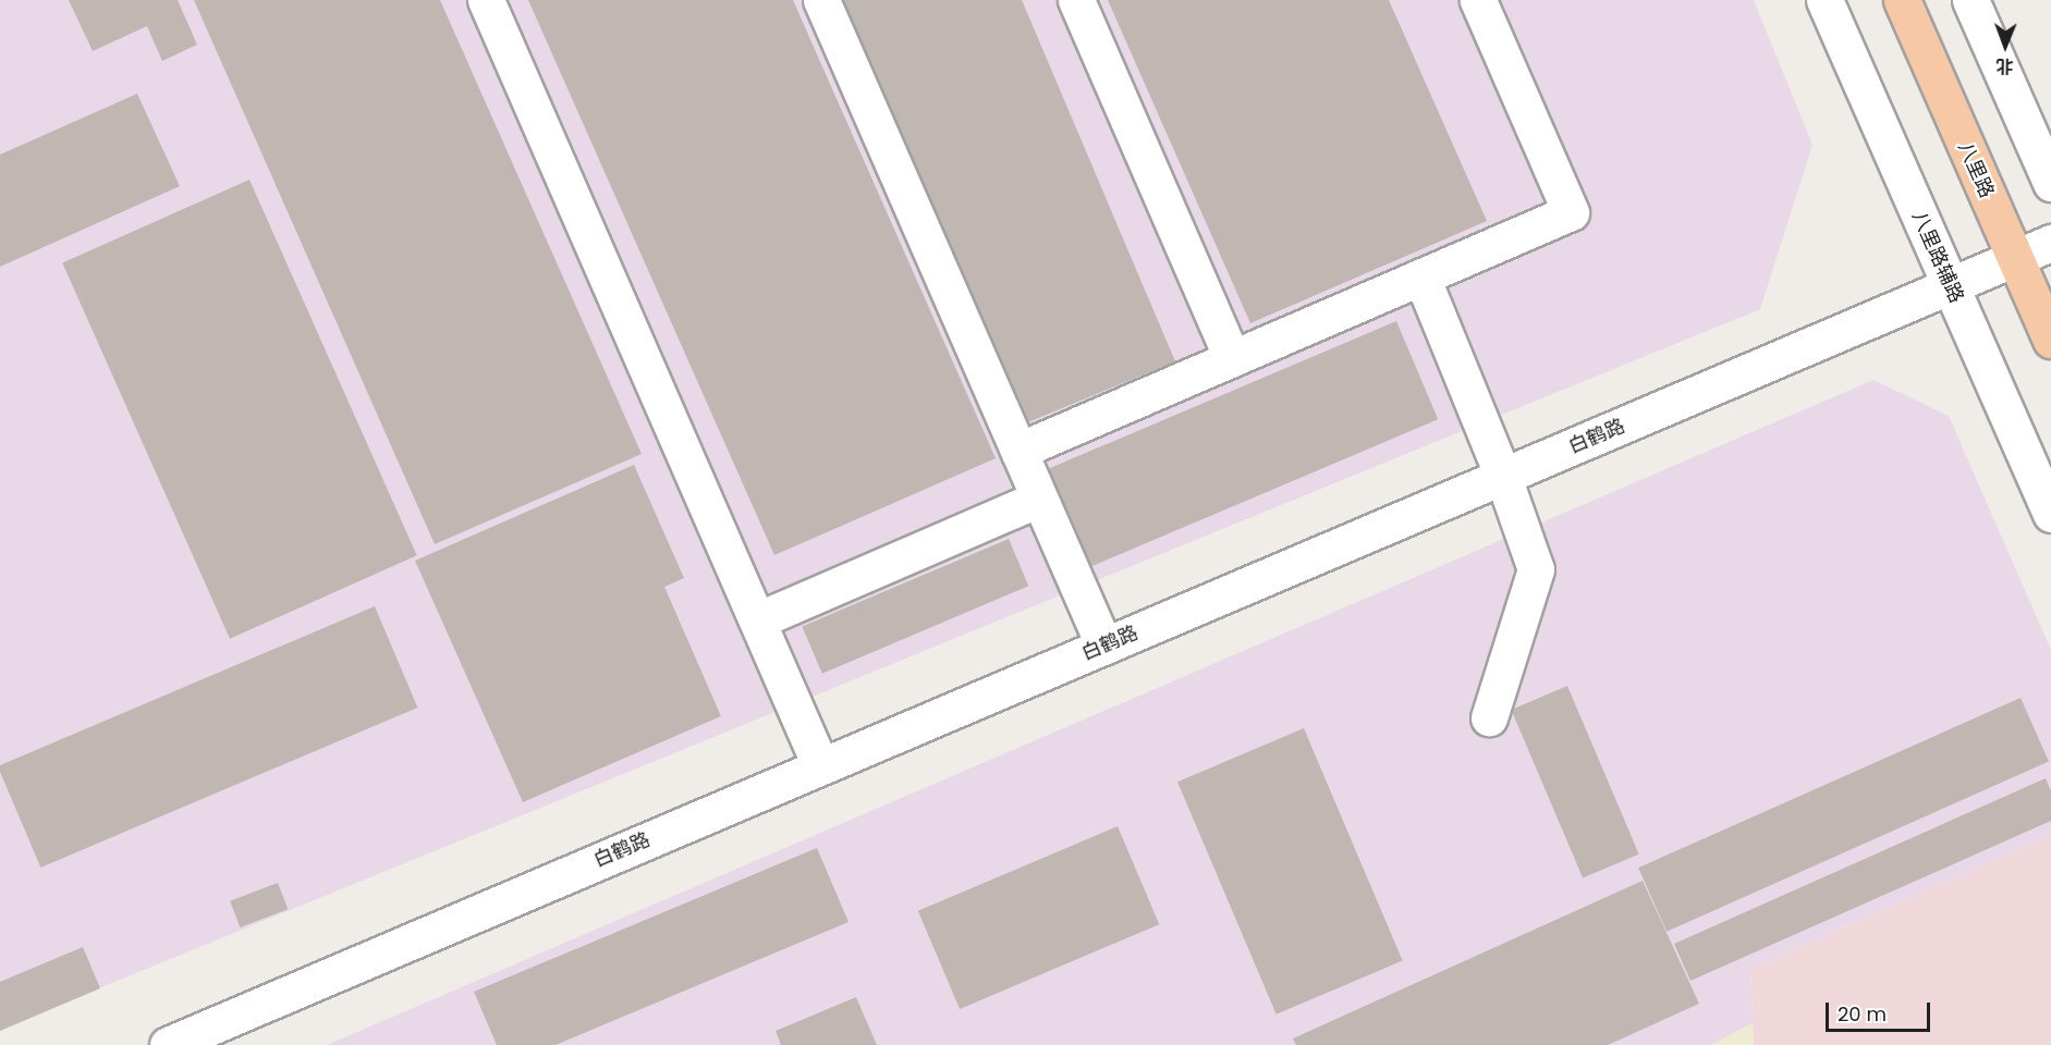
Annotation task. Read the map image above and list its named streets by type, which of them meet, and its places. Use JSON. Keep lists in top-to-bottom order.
{
  "streets": {
    "main road": ["八里路"],
    "street": ["八里路辅路", "白鹤路"]
  },
  "crossings": [
    ["八里路", "白鹤路"],
    ["八里路辅路", "白鹤路"]
  ],
  "scale_bar": "20 m",
  "north": "bottom"
}
